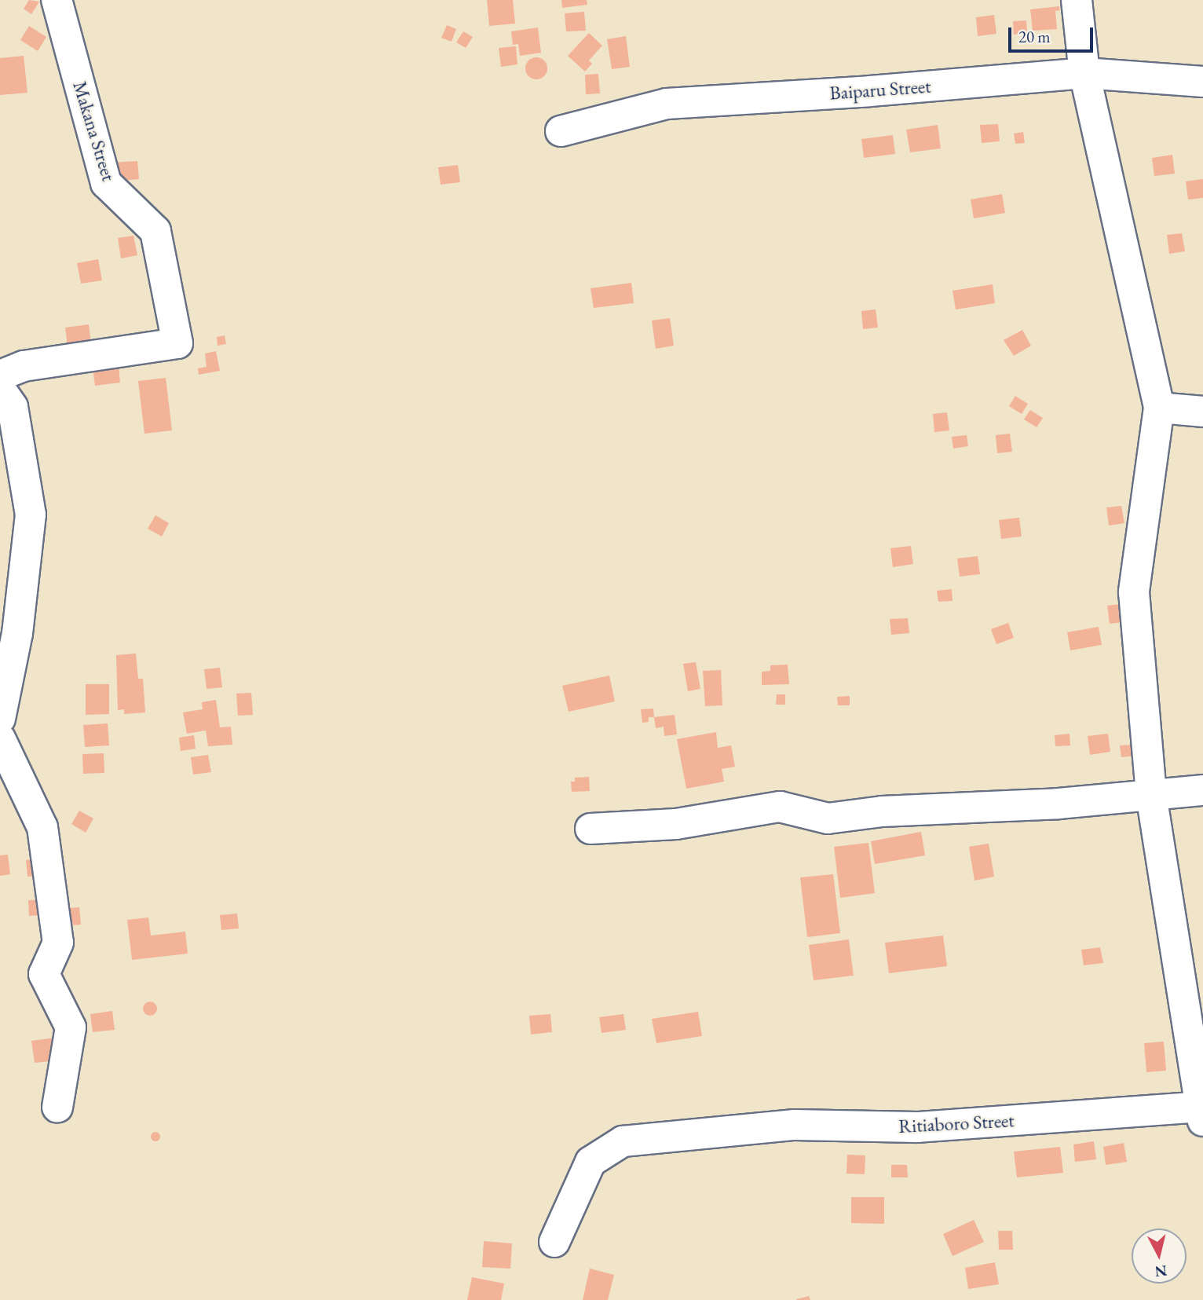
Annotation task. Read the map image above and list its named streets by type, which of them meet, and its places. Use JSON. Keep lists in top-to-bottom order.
{
  "streets": {
    "street": ["Baiparu Street", "Makana Street", "Ritiaboro Street"]
  },
  "scale_bar": "20 m",
  "north": "bottom"
}
